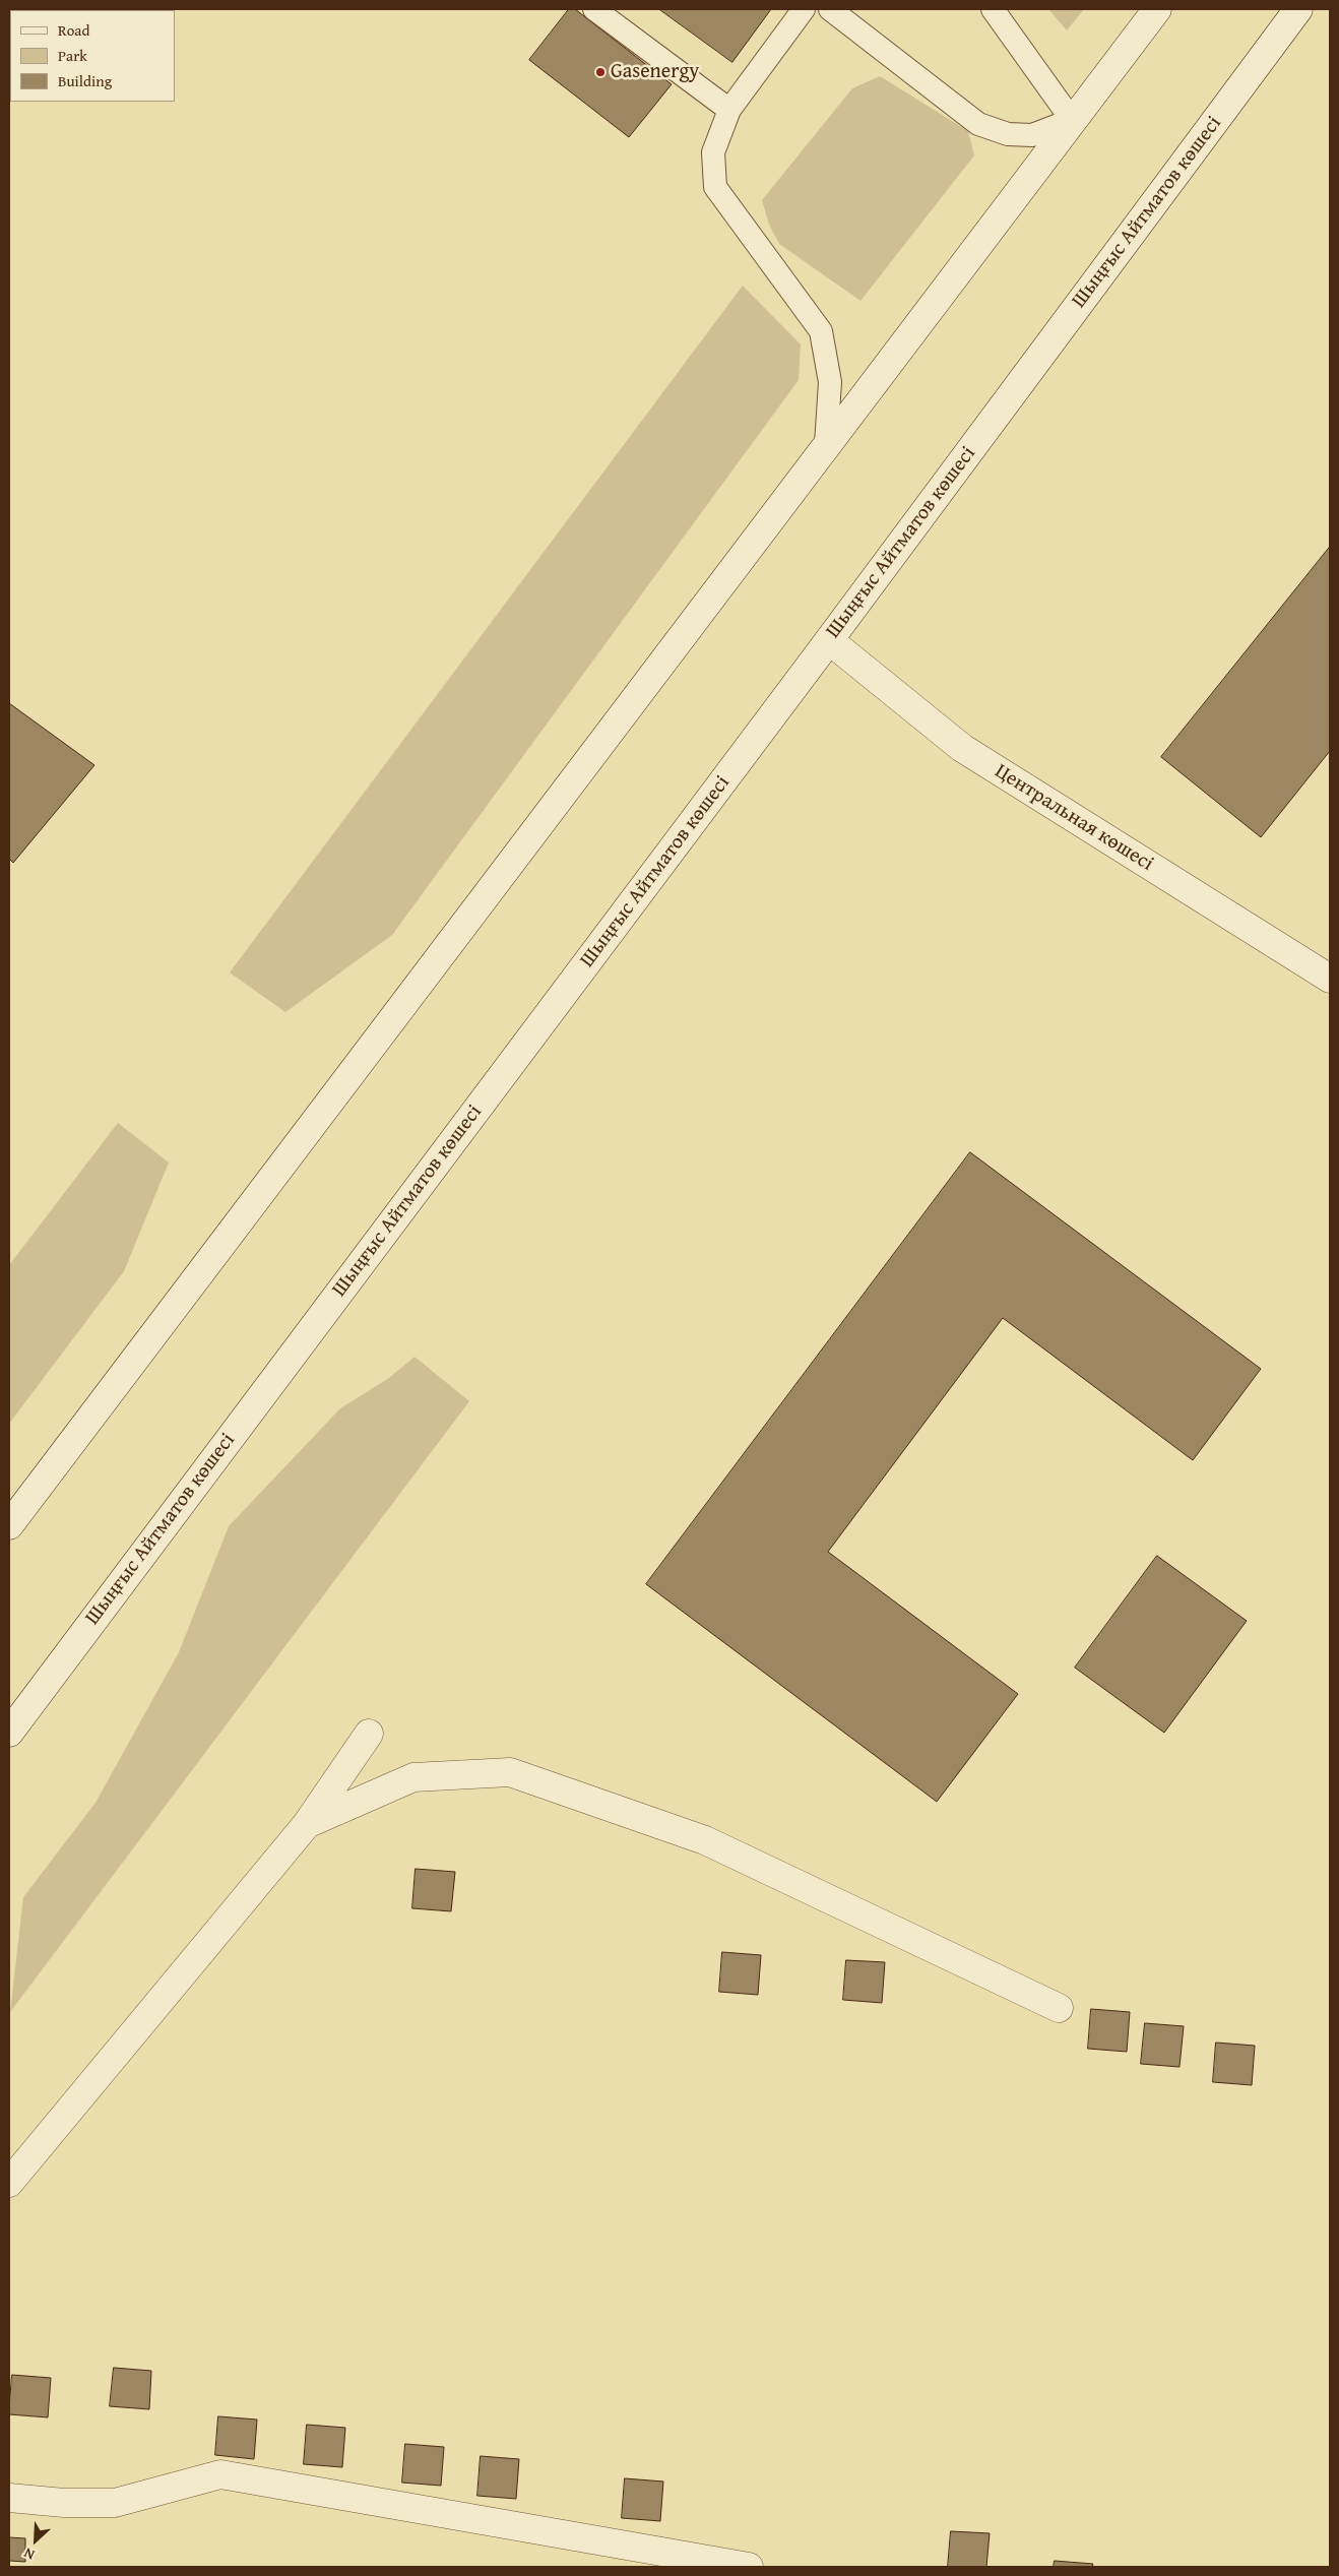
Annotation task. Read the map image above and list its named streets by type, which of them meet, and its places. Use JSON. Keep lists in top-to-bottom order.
{
  "streets": {
    "main road": ["Шыңғыс Айтматов көшесі", "Центральная көшесі"]
  },
  "crossings": [
    ["Шыңғыс Айтматов көшесі", "Центральная көшесі"]
  ],
  "places": ["Gasenergy"],
  "legend": ["Road", "Park", "Building"],
  "north": "bottom left"
}
